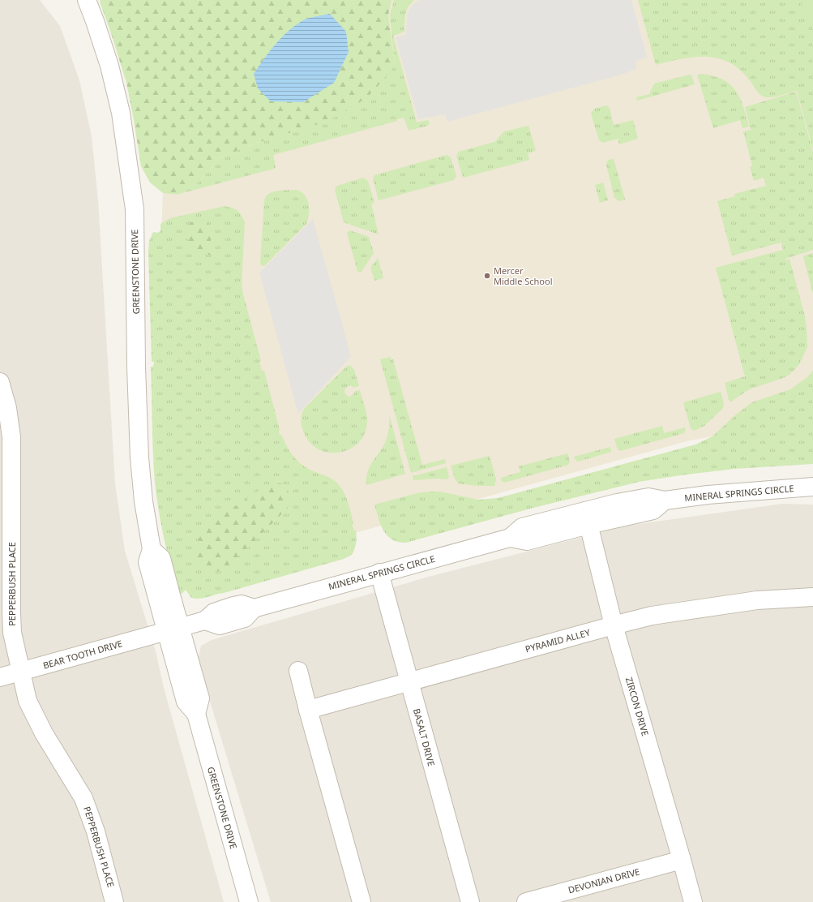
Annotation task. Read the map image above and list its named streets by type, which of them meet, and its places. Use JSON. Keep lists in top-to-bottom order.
{
  "streets": {
    "street": [
      "GREENSTONE DRIVE",
      "MINERAL SPRINGS CIRCLE",
      "PEPPERBUSH PLACE",
      "PYRAMID ALLEY",
      "BEAR TOOTH DRIVE",
      "ZIRCON DRIVE",
      "BASALT DRIVE",
      "DEVONIAN DRIVE"
    ]
  },
  "crossings": [
    ["GREENSTONE DRIVE", "MINERAL SPRINGS CIRCLE"],
    ["GREENSTONE DRIVE", "BEAR TOOTH DRIVE"],
    ["MINERAL SPRINGS CIRCLE", "BEAR TOOTH DRIVE"],
    ["MINERAL SPRINGS CIRCLE", "ZIRCON DRIVE"],
    ["MINERAL SPRINGS CIRCLE", "BASALT DRIVE"],
    ["PEPPERBUSH PLACE", "BEAR TOOTH DRIVE"],
    ["PYRAMID ALLEY", "ZIRCON DRIVE"],
    ["PYRAMID ALLEY", "BASALT DRIVE"],
    ["ZIRCON DRIVE", "DEVONIAN DRIVE"]
  ],
  "places": ["Mercer Middle School"]
}
